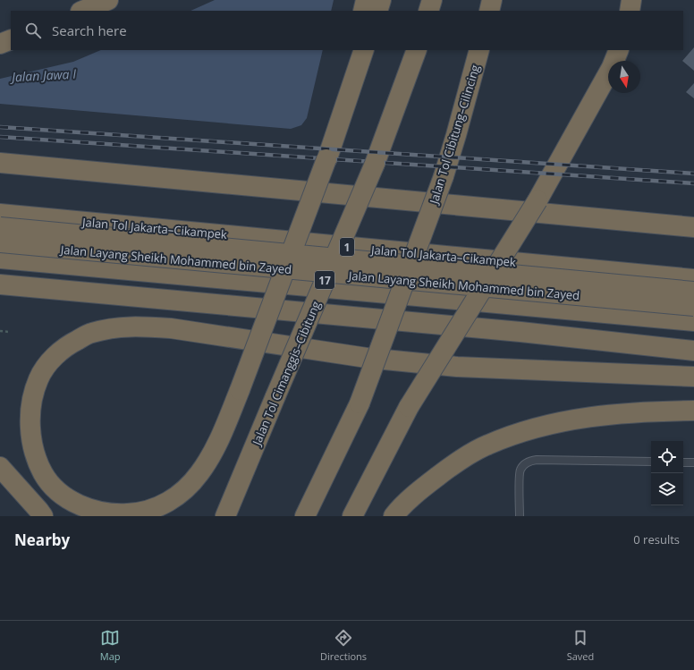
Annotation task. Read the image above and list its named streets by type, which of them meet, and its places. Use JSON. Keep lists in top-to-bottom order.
{
  "streets": {
    "highway": [
      "Jalan Tol Cibitung–Cilincing",
      "Jalan Tol Jakarta–Cikampek",
      "1",
      "Jalan Layang Sheikh Mohammed bin Zayed",
      "17",
      "Jalan Tol Cimanggis–Cibitung"
    ]
  },
  "water": ["Jalan Jawa I"],
  "north": "bottom",
  "page": {
    "search": "Search here",
    "heading": ["Nearby", "0 results"],
    "nav": ["Map", "Directions", "Saved"]
  }
}
